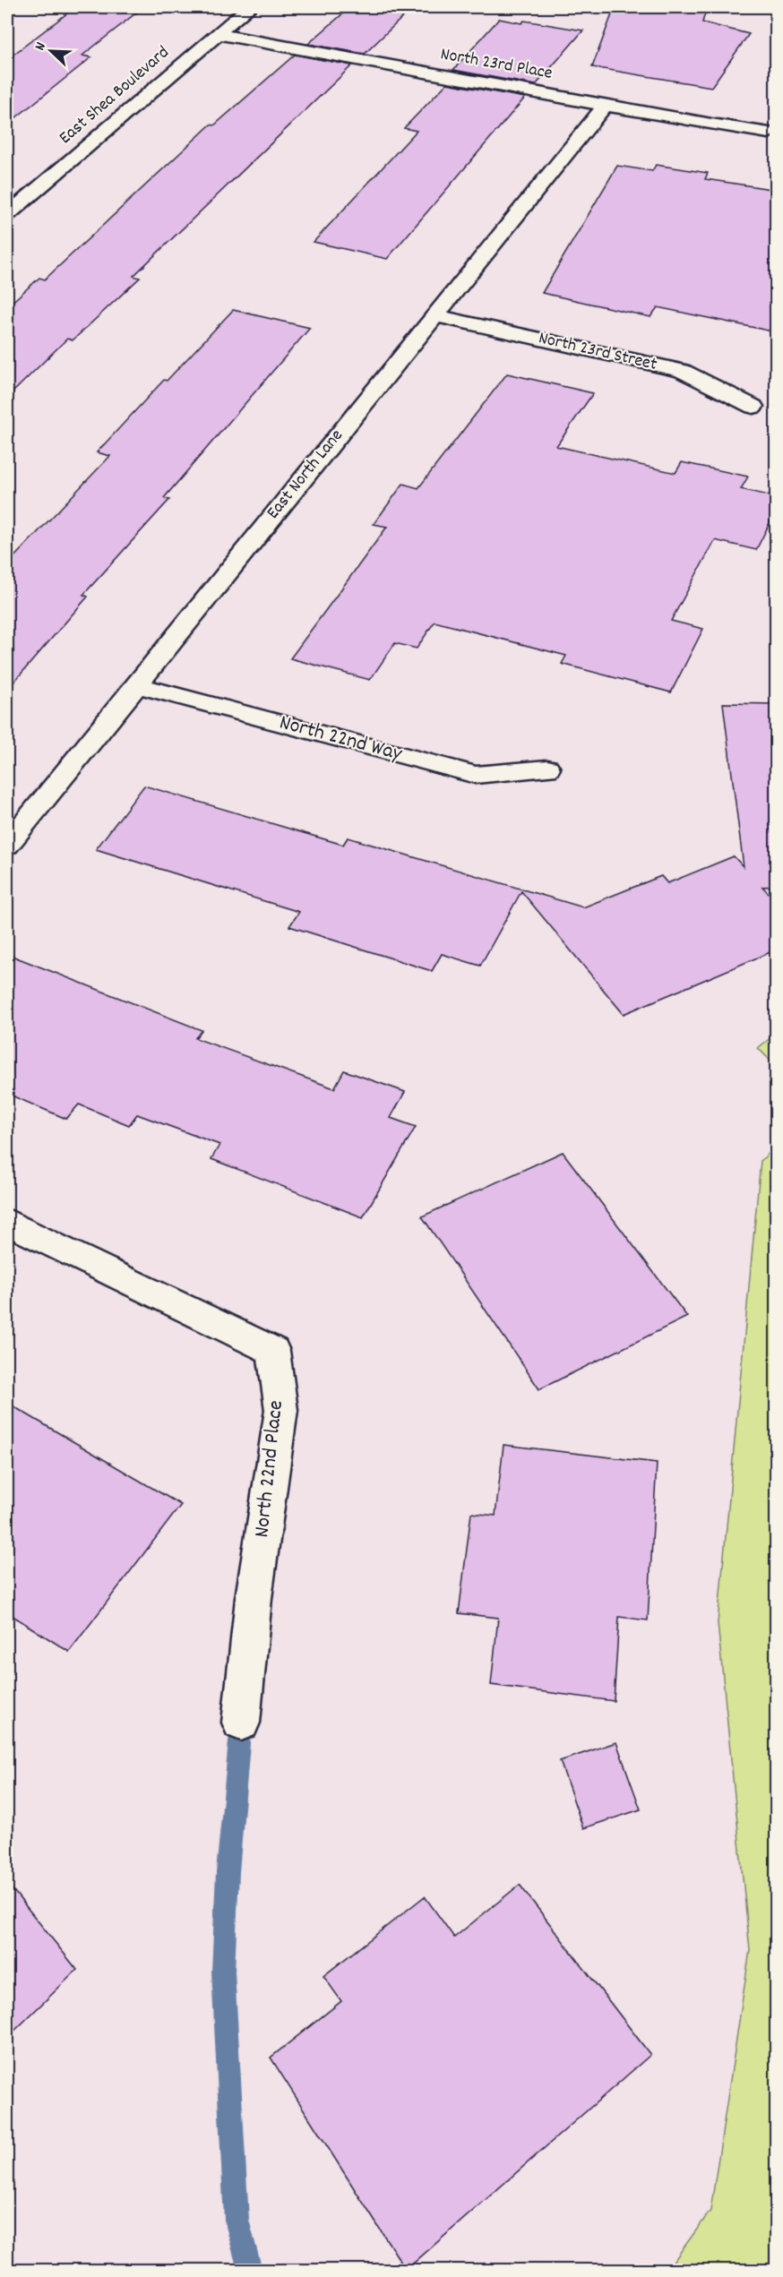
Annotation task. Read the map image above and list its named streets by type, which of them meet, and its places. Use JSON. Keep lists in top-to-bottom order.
{
  "streets": {
    "street": [
      "North 23rd Place",
      "East Shea Boulevard",
      "North 23rd Street",
      "East North Lane",
      "North 22nd Way",
      "North 22nd Place"
    ]
  },
  "crossings": [
    ["North 23rd Place", "East Shea Boulevard"],
    ["North 23rd Place", "East North Lane"],
    ["North 23rd Street", "East North Lane"],
    ["East North Lane", "North 22nd Way"]
  ],
  "north": "top left"
}
